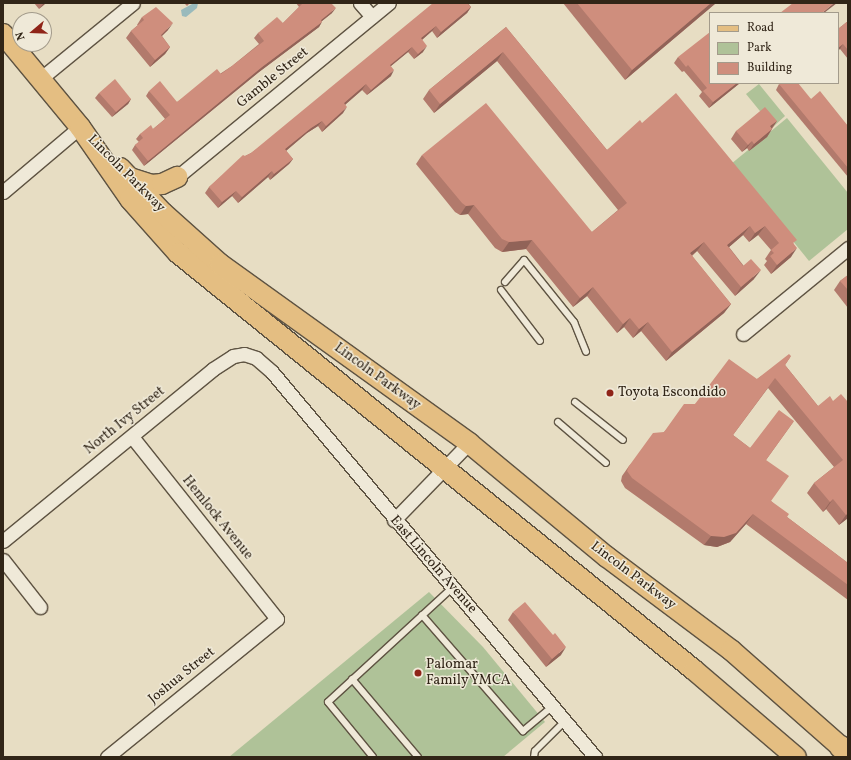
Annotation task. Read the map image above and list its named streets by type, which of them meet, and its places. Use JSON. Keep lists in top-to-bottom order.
{
  "streets": {
    "main road": ["Lincoln Parkway"],
    "street": [
      "Gamble Street",
      "North Ivy Street",
      "Hemlock Avenue",
      "East Lincoln Avenue",
      "Joshua Street"
    ]
  },
  "crossings": [
    ["North Ivy Street", "Hemlock Avenue"],
    ["North Ivy Street", "East Lincoln Avenue"],
    ["Hemlock Avenue", "Joshua Street"]
  ],
  "places": ["Toyota Escondido", "Palomar Family YMCA"],
  "legend": ["Road", "Park", "Building"],
  "north": "left"
}
